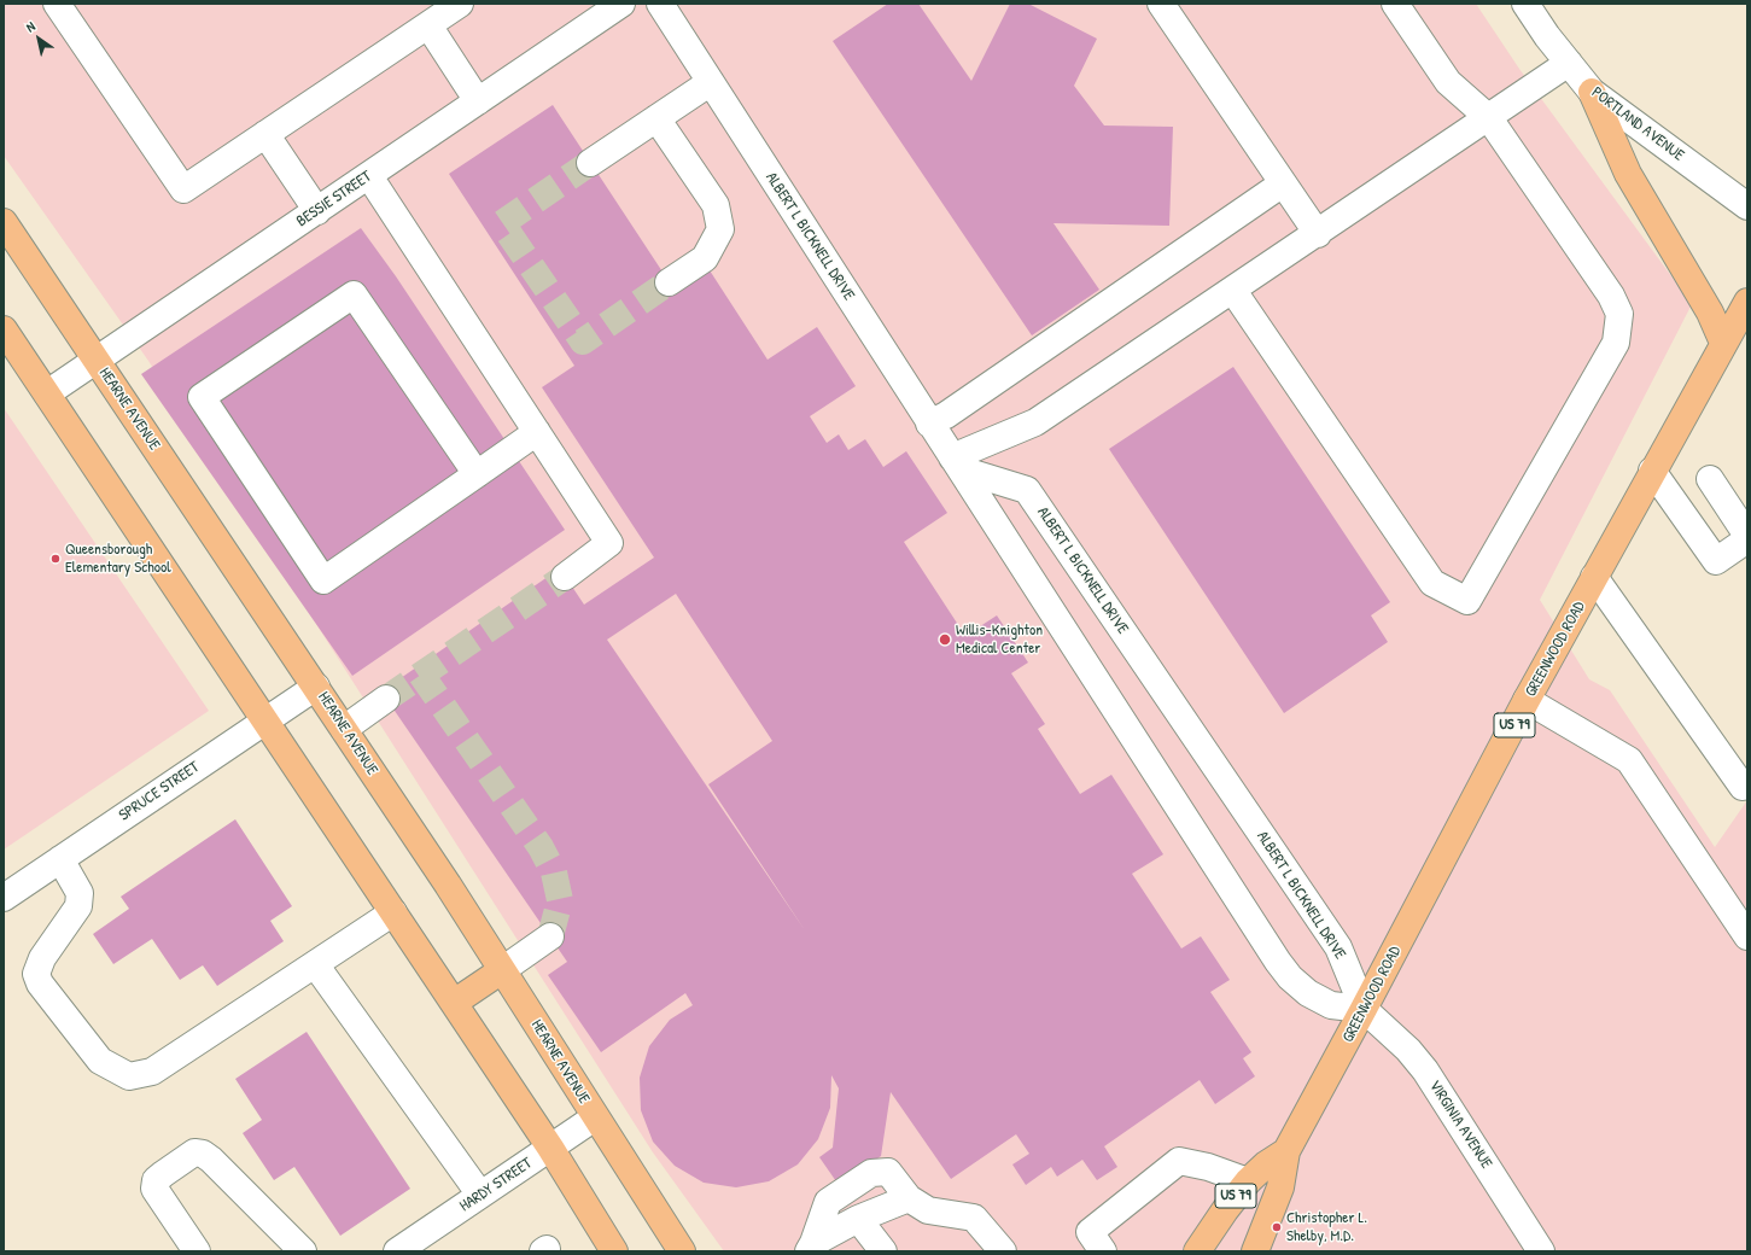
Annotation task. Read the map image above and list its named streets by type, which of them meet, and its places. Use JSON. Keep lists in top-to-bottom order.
{
  "streets": {
    "main road": ["HEARNE AVENUE", "GREENWOOD ROAD", "US 79"],
    "street": [
      "PORTLAND AVENUE",
      "BESSIE STREET",
      "ALBERT L BICKNELL DRIVE",
      "SPRUCE STREET",
      "VIRGINIA AVENUE",
      "HARDY STREET"
    ]
  },
  "crossings": [
    ["BESSIE STREET", "HEARNE AVENUE"],
    ["ALBERT L BICKNELL DRIVE", "GREENWOOD ROAD"],
    ["ALBERT L BICKNELL DRIVE", "VIRGINIA AVENUE"],
    ["HEARNE AVENUE", "SPRUCE STREET"],
    ["HEARNE AVENUE", "HARDY STREET"],
    ["GREENWOOD ROAD", "VIRGINIA AVENUE"]
  ],
  "places": ["Queensborough Elementary School", "Willis-Knighton Medical Center", "Christopher L. Shelby, M.D."],
  "north": "top left"
}
